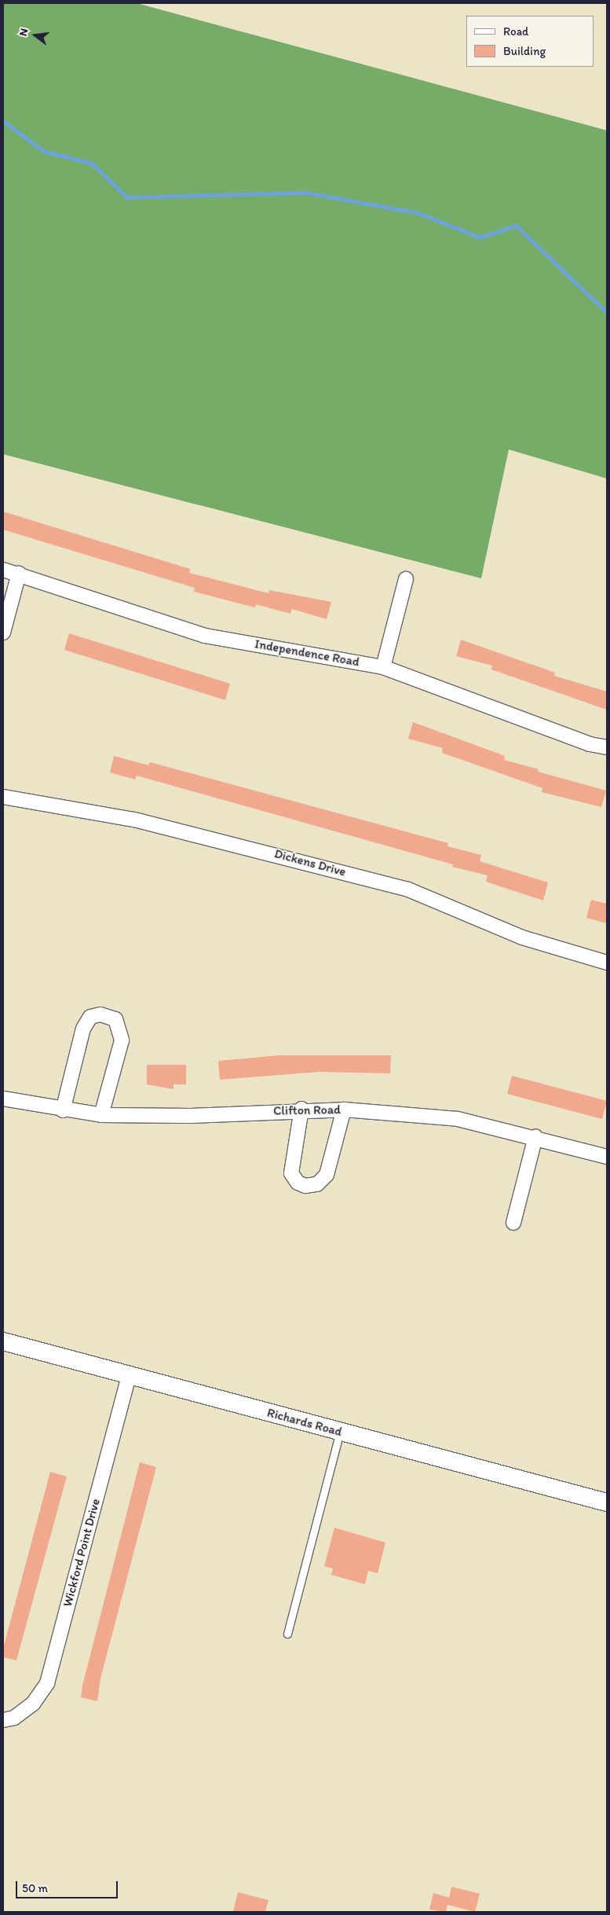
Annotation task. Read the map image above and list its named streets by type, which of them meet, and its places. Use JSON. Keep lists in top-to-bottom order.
{
  "streets": {
    "street": [
      "Independence Road",
      "Dickens Drive",
      "Clifton Road",
      "Richards Road",
      "Wickford Point Drive"
    ]
  },
  "crossings": [
    ["Richards Road", "Wickford Point Drive"]
  ],
  "legend": ["Road", "Building"],
  "scale_bar": "50 m",
  "north": "left"
}
